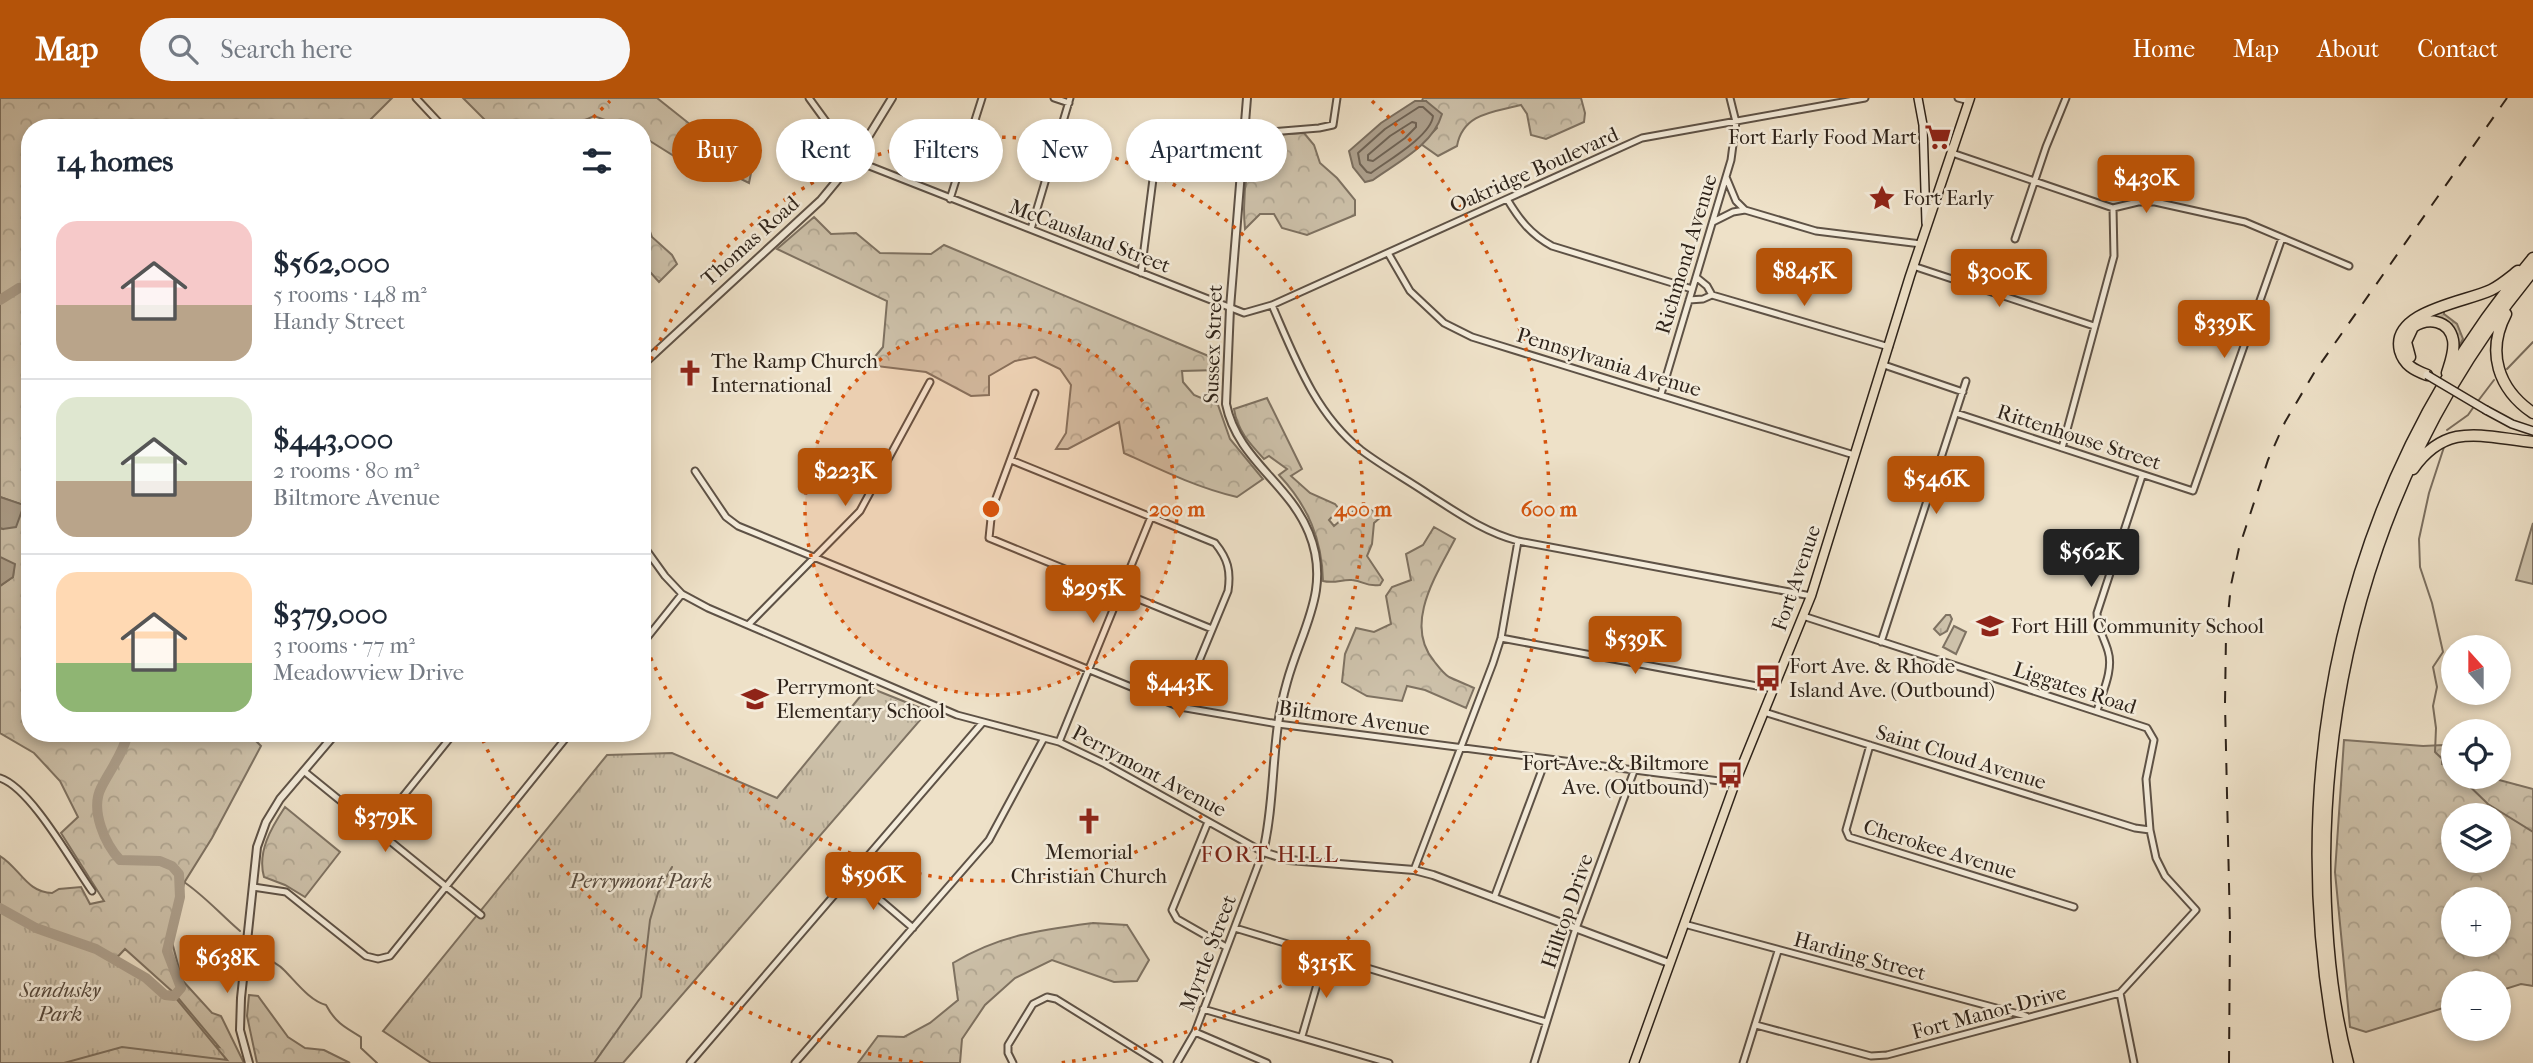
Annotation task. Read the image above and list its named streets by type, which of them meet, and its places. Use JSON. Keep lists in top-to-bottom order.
{
  "streets": {
    "main road": ["Fort Avenue"],
    "street": [
      "Oakridge Boulevard",
      "McCausland Street",
      "Thomas Road",
      "Richmond Avenue",
      "Sussex Street",
      "Pennsylvania Avenue",
      "Rittenhouse Street",
      "Liggates Road",
      "Biltmore Avenue",
      "Saint Cloud Avenue",
      "Perrymont Avenue",
      "Cherokee Avenue",
      "Hilltop Drive",
      "Myrtle Street",
      "Harding Street",
      "Fort Manor Drive"
    ]
  },
  "crossings": [
    ["Oakridge Boulevard", "McCausland Street"],
    ["Oakridge Boulevard", "Richmond Avenue"],
    ["Oakridge Boulevard", "Sussex Street"],
    ["Oakridge Boulevard", "Pennsylvania Avenue"],
    ["McCausland Street", "Sussex Street"],
    ["Richmond Avenue", "Pennsylvania Avenue"],
    ["Sussex Street", "Biltmore Avenue"],
    ["Sussex Street", "Perrymont Avenue"],
    ["Sussex Street", "Myrtle Street"],
    ["Pennsylvania Avenue", "Fort Avenue"],
    ["Fort Avenue", "Liggates Road"],
    ["Fort Avenue", "Biltmore Avenue"],
    ["Fort Avenue", "Saint Cloud Avenue"],
    ["Fort Avenue", "Perrymont Avenue"],
    ["Fort Avenue", "Harding Street"],
    ["Liggates Road", "Saint Cloud Avenue"],
    ["Liggates Road", "Fort Manor Drive"],
    ["Biltmore Avenue", "Hilltop Drive"],
    ["Saint Cloud Avenue", "Cherokee Avenue"],
    ["Perrymont Avenue", "Hilltop Drive"],
    ["Perrymont Avenue", "Myrtle Street"],
    ["Harding Street", "Fort Manor Drive"]
  ],
  "districts": ["FORT HILL"],
  "parks": ["Perrymont Park", "Sandusky Park"],
  "places": {
    "supermarket": ["Fort Early Food Mart"],
    "place": ["Fort Early"],
    "church": ["The Ramp Church International", "Memorial Christian Church"],
    "school or university": ["Fort Hill Community School", "Perrymont Elementary School"],
    "bus stop": ["Fort Ave. & Rhode Island Ave. (Outbound)", "Fort Ave. & Biltmore Ave. (Outbound)"]
  },
  "north": "top",
  "page": {
    "header": "Map",
    "search": "Search here",
    "nav": [
      "Home",
      "Map",
      "About",
      "Contact"
    ],
    "chip": [
      "Buy",
      "Rent",
      "Filters",
      "New",
      "Apartment"
    ],
    "heading": "14 homes",
    "price": [
      "$430K",
      "$845K",
      "$300K",
      "$339K",
      "$223K",
      "$546K",
      "$562K",
      "$295K",
      "$539K",
      "$443K",
      "$379K",
      "$596K",
      "$638K",
      "$315K"
    ],
    "list": [
      {
        "name": "$562,000",
        "note": "5 rooms · 148 m² · Handy Street"
      },
      {
        "name": "$443,000",
        "note": "2 rooms · 80 m² · Biltmore Avenue"
      },
      {
        "name": "$379,000",
        "note": "3 rooms · 77 m² · Meadowview Drive"
      }
    ],
    "map_buttons": ["+", "−"]
  },
  "rings": ["200 m", "400 m", "600 m"]
}
